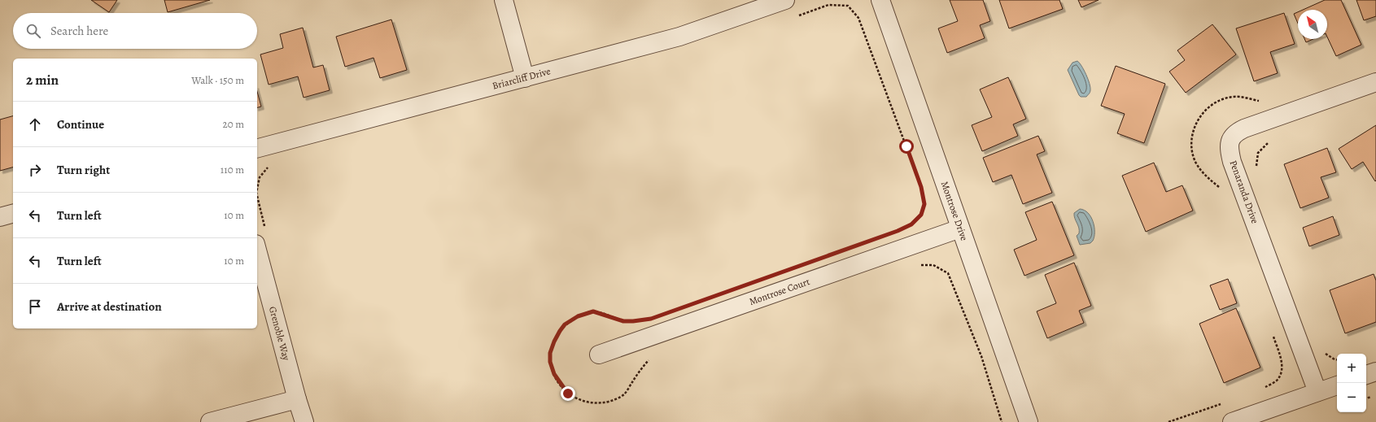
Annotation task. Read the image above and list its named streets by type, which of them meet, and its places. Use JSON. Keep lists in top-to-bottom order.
{
  "streets": {
    "street": [
      "Briarcliff Drive",
      "Penaranda Drive",
      "Montrose Drive",
      "Montrose Court",
      "Grenoble Way"
    ]
  },
  "crossings": [
    ["Montrose Drive", "Montrose Court"]
  ],
  "north": "top left",
  "page": {
    "search": "Search here",
    "heading": ["2 min", "Walk · 150 m"],
    "list": [
      ["Continue", "20 m"],
      ["Turn right", "110 m"],
      ["Turn left", "10 m"],
      ["Turn left", "10 m"],
      "Arrive at destination"
    ],
    "map_buttons": ["+", "−"]
  }
}
